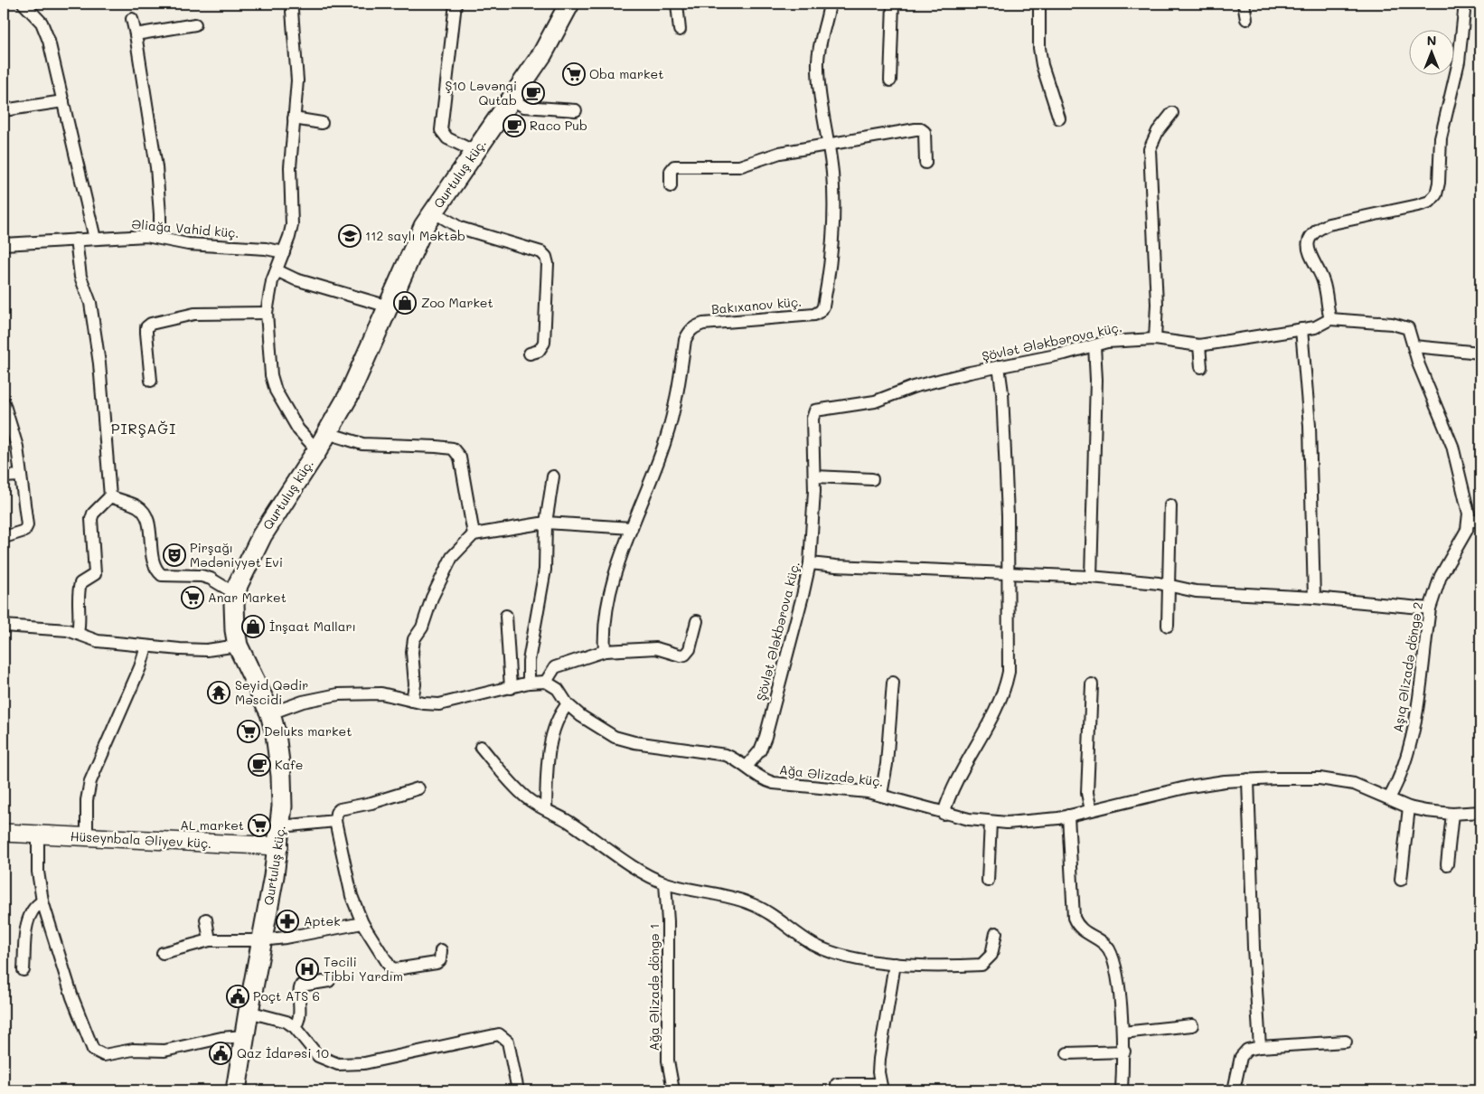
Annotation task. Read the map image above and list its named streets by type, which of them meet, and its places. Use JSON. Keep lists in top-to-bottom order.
{
  "streets": {
    "main road": ["Qurtuluş küç."],
    "street": [
      "Əliağa Vahid küç.",
      "Bakıxanov küç.",
      "Şövlət Ələkbərova küç.",
      "Aşıq Əlizadə döngə 2",
      "Ağa Əlizadə küç.",
      "Hüseynbala Əliyev küç.",
      "Ağa Əlizadə döngə 1"
    ]
  },
  "crossings": [
    ["Qurtuluş küç.", "Hüseynbala Əliyev küç."],
    ["Şövlət Ələkbərova küç.", "Aşıq Əlizadə döngə 2"],
    ["Şövlət Ələkbərova küç.", "Ağa Əlizadə küç."],
    ["Aşıq Əlizadə döngə 2", "Ağa Əlizadə küç."]
  ],
  "districts": ["PIRŞAĞI"],
  "places": {
    "supermarket": [
      "Oba market",
      "Anar Market",
      "Deluks market",
      "AL market"
    ],
    "cafe": ["Ş10 Ləvəngi Qutab", "Raco Pub", "Kafe"],
    "school or university": ["112 saylı Məktəb"],
    "shop": ["Zoo Market", "İnşaat Malları"],
    "theatre": ["Pirşağı Mədəniyyət Evi"],
    "temple": ["Seyid Qədir Məscidi"],
    "pharmacy": ["Aptek"],
    "hospital": ["Təcili Tibbi Yardım"],
    "public building": ["Poçt ATS 6", "Qaz İdarəsi 10"]
  },
  "north": "top"
}
